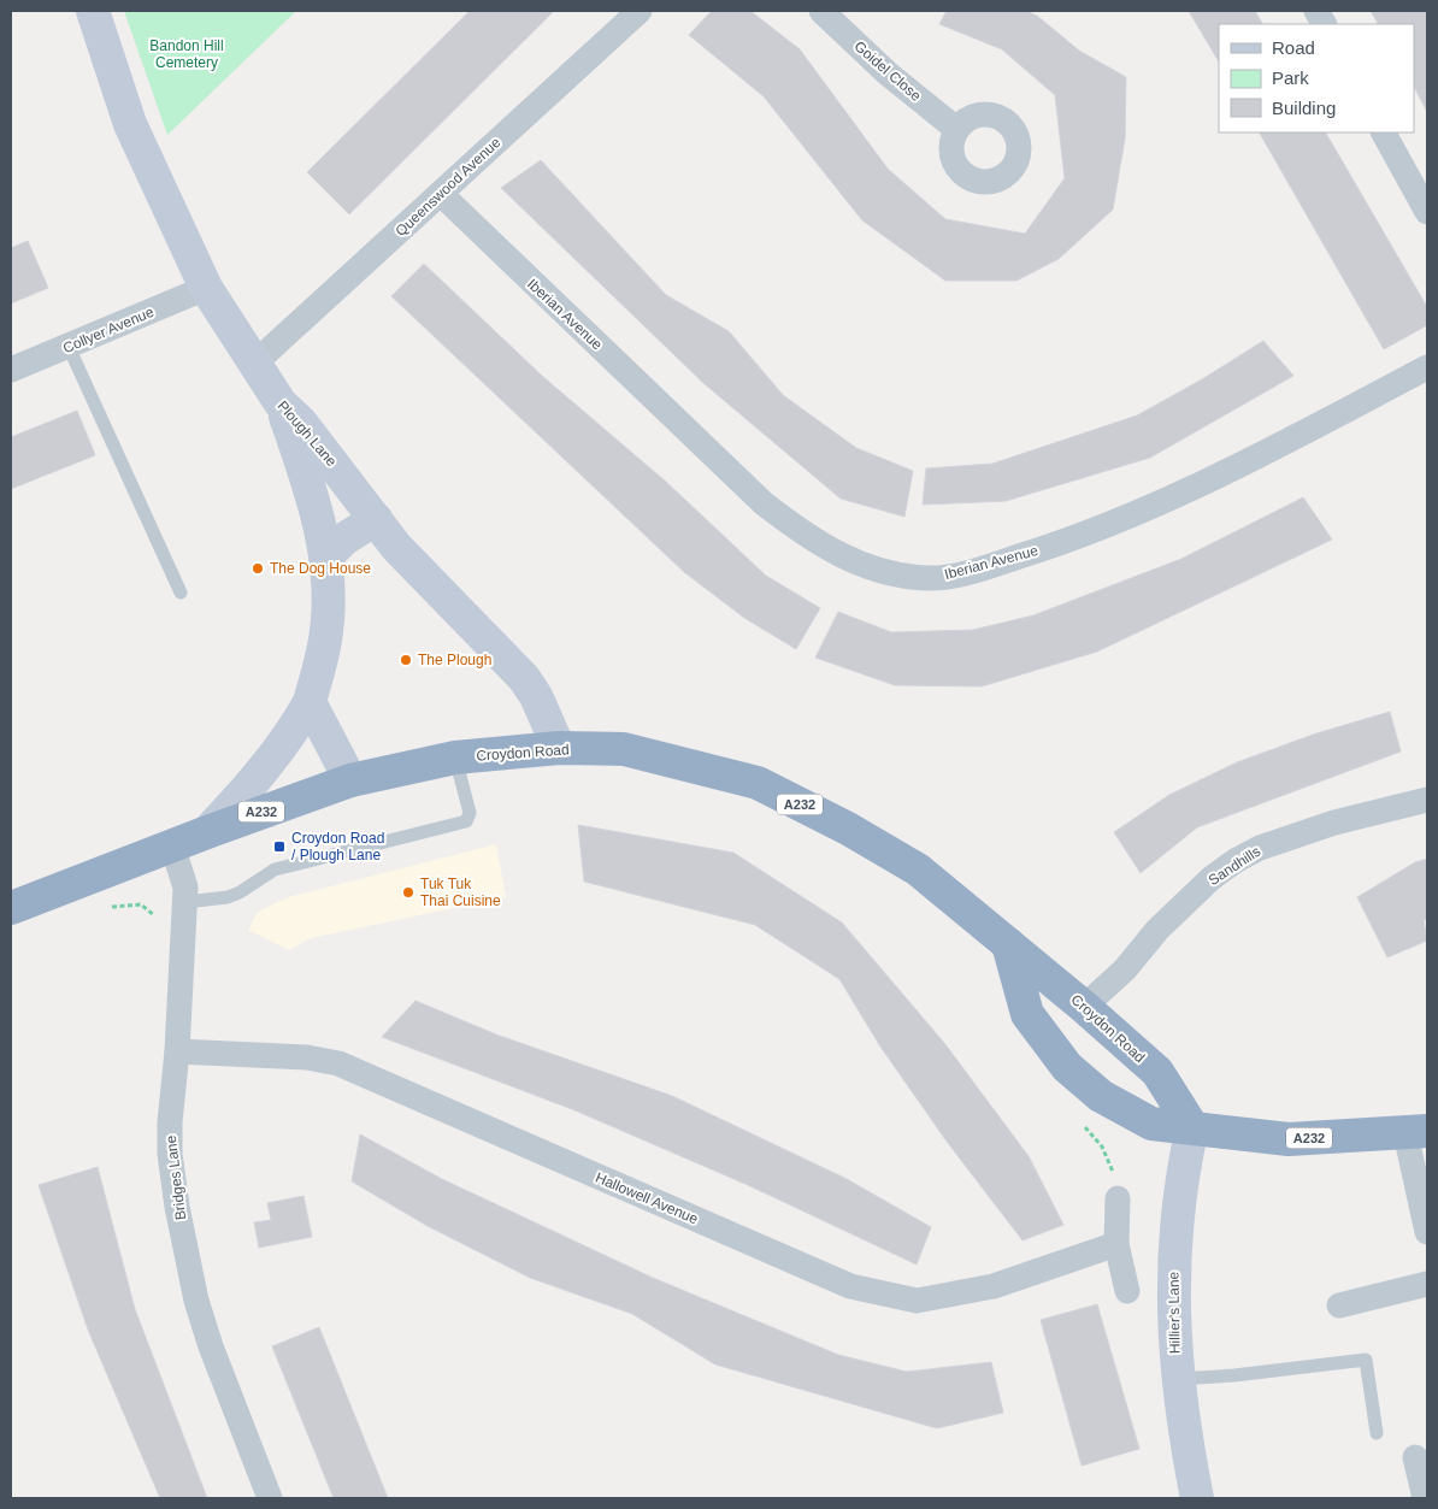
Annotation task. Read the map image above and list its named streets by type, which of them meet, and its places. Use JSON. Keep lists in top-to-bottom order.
{
  "streets": {
    "highway": ["Croydon Road", "A232"],
    "main road": ["Plough Lane", "Hillier's Lane"],
    "street": [
      "Goidel Close",
      "Queenswood Avenue",
      "Iberian Avenue",
      "Collyer Avenue",
      "Sandhills",
      "Bridges Lane",
      "Hallowell Avenue"
    ]
  },
  "crossings": [
    ["Queenswood Avenue", "Iberian Avenue"],
    ["Queenswood Avenue", "Plough Lane"],
    ["Collyer Avenue", "Plough Lane"],
    ["Plough Lane", "Croydon Road"],
    ["Croydon Road", "A232"],
    ["Croydon Road", "Sandhills"],
    ["Croydon Road", "Bridges Lane"],
    ["Croydon Road", "Hillier's Lane"],
    ["A232", "Hillier's Lane"],
    ["Bridges Lane", "Hallowell Avenue"]
  ],
  "parks": ["Bandon Hill Cemetery"],
  "places": {
    "other": ["The Dog House", "The Plough", "Tuk Tuk Thai Cuisine"],
    "transit": ["Croydon Road / Plough Lane"]
  },
  "legend": ["Road", "Park", "Building"]
}
